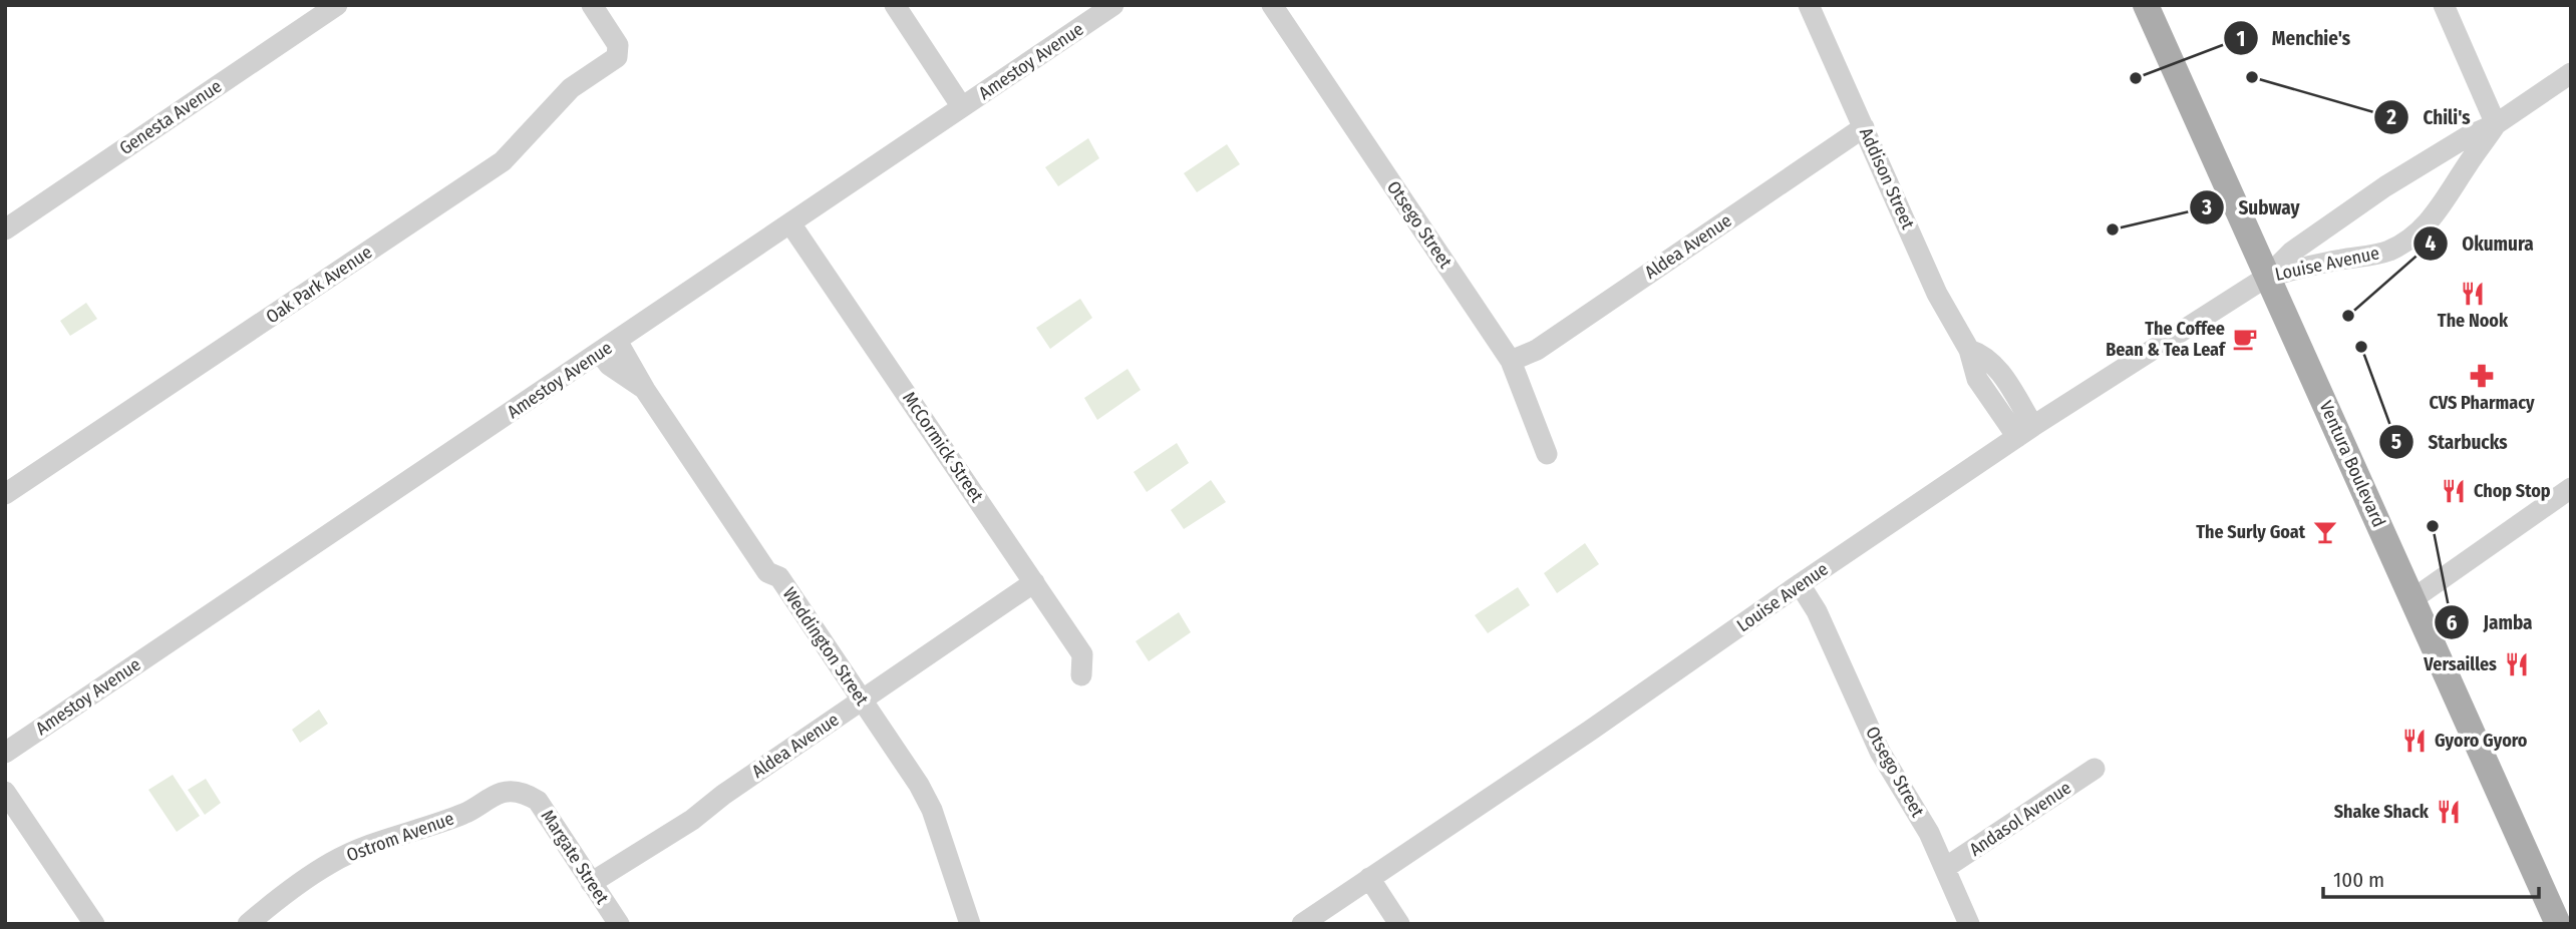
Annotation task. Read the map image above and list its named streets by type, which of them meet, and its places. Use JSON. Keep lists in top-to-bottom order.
{
  "streets": {
    "main road": ["Ventura Boulevard"],
    "street": [
      "Amestoy Avenue",
      "Genesta Avenue",
      "Addison Street",
      "Otsego Street",
      "Aldea Avenue",
      "Louise Avenue",
      "Oak Park Avenue",
      "McCormick Street",
      "Weddington Street",
      "Andasol Avenue",
      "Ostrom Avenue",
      "Margate Street"
    ]
  },
  "crossings": [
    ["Amestoy Avenue", "McCormick Street"],
    ["Amestoy Avenue", "Weddington Street"],
    ["Addison Street", "Aldea Avenue"],
    ["Addison Street", "Louise Avenue"],
    ["Otsego Street", "Aldea Avenue"],
    ["Otsego Street", "Louise Avenue"],
    ["Otsego Street", "Andasol Avenue"],
    ["Aldea Avenue", "McCormick Street"],
    ["Aldea Avenue", "Weddington Street"],
    ["Aldea Avenue", "Margate Street"],
    ["Louise Avenue", "Ventura Boulevard"],
    ["Ostrom Avenue", "Margate Street"]
  ],
  "places": {
    "other": [
      "Chili's",
      "Menchie's",
      "Subway",
      "Okumura",
      "Starbucks",
      "Jamba"
    ],
    "restaurant": [
      "The Nook",
      "Chop Stop",
      "Versailles",
      "Gyoro Gyoro",
      "Shake Shack"
    ],
    "cafe": ["The Coffee Bean & Tea Leaf"],
    "pharmacy": ["CVS Pharmacy"],
    "bar": ["The Surly Goat"]
  },
  "scale_bar": "100 m"
}
